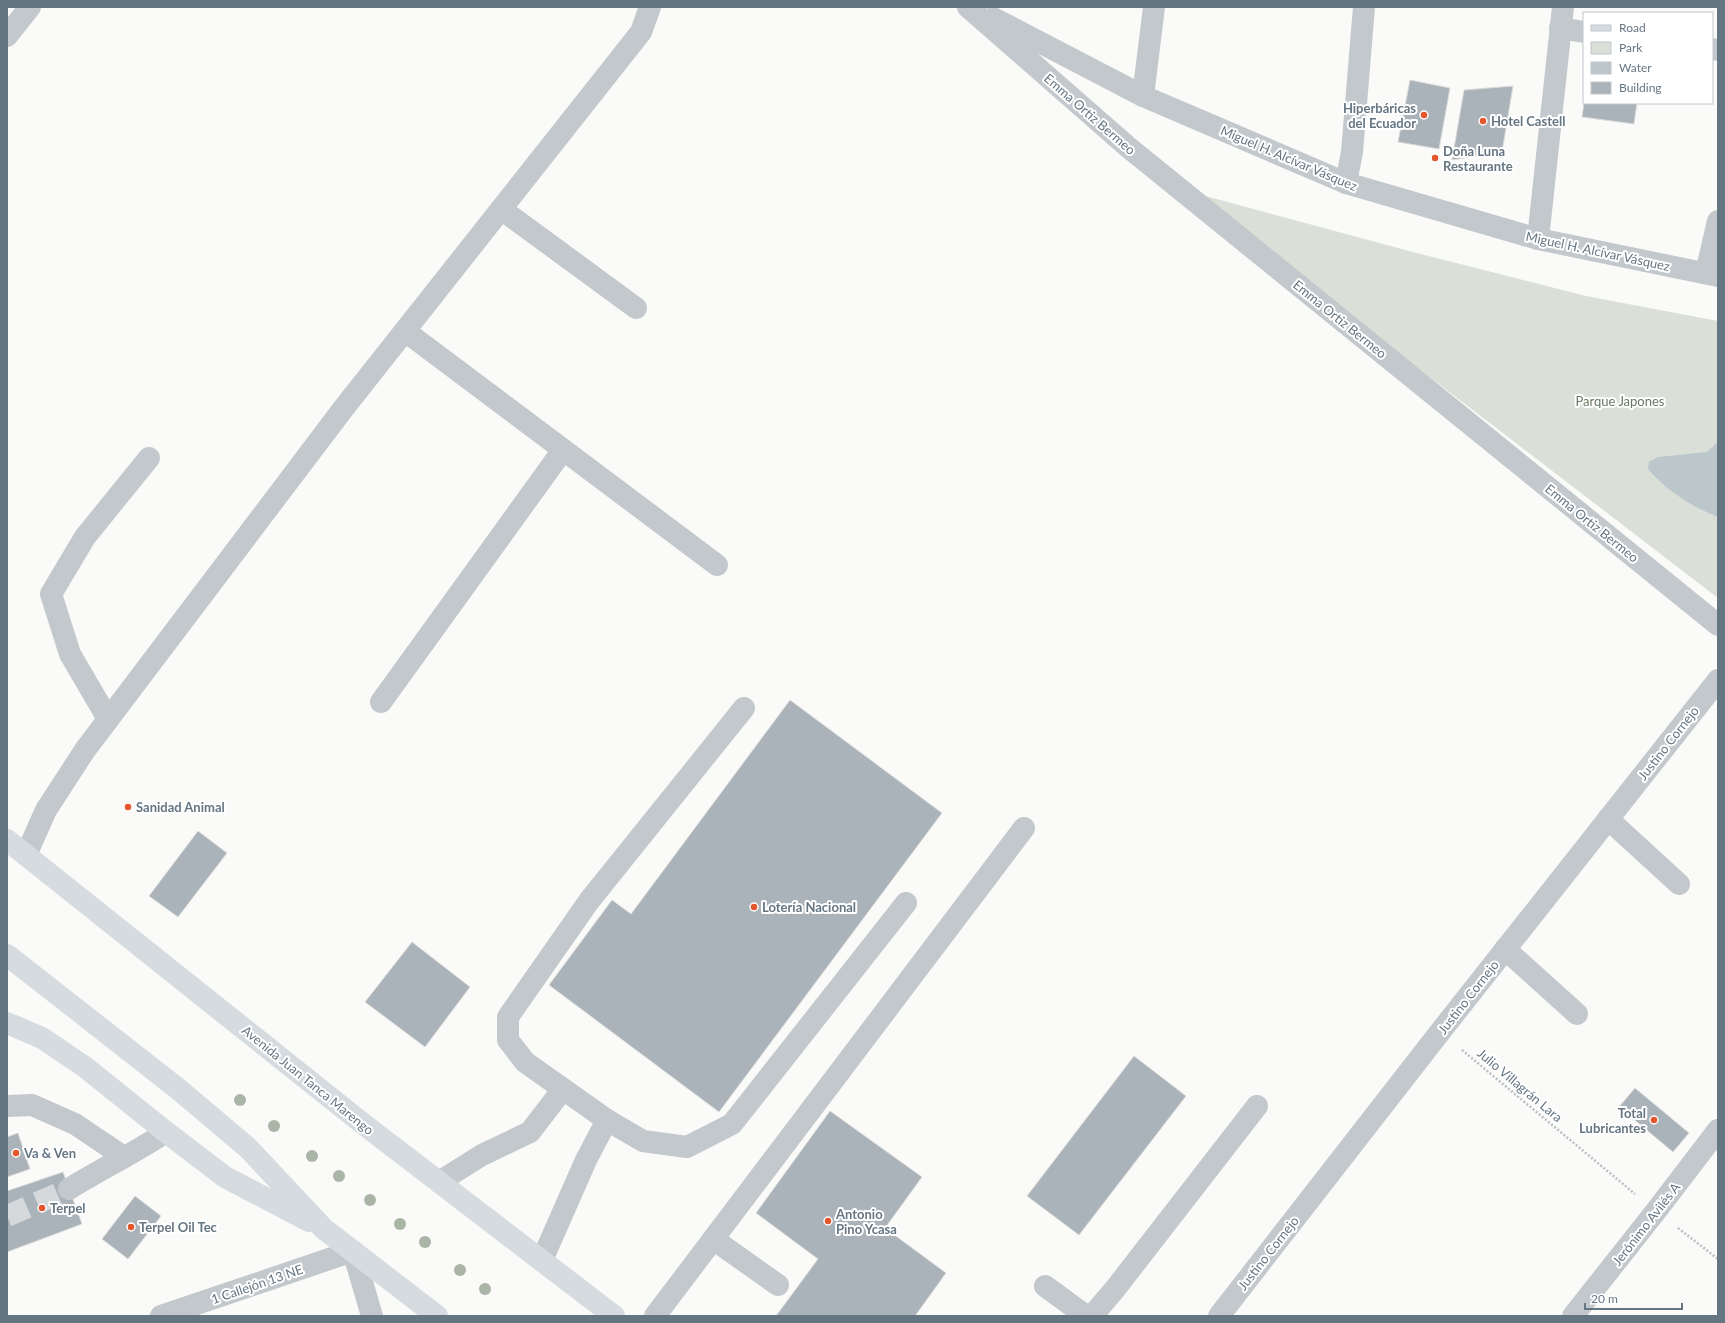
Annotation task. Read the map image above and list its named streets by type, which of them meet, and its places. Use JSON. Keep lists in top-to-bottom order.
{
  "streets": {
    "main road": ["Avenida Juan Tanca Marengo"],
    "street": [
      "Emma Ortiz Bermeo",
      "Miguel H. Alcívar Vásquez",
      "Justino Cornejo",
      "Jerónimo Avilés A",
      "1 Callejón 13 NE"
    ],
    "path": ["Julio Villagrán Lara"]
  },
  "crossings": [
    ["Justino Cornejo", "Julio Villagrán Lara"],
    ["Julio Villagrán Lara", "Jerónimo Avilés A"]
  ],
  "parks": ["Parque Japones"],
  "places": [
    "Hiperbáricas del Ecuador",
    "Hotel Castell",
    "Doña Luna Restaurante",
    "Sanidad Animal",
    "Lotería Nacional",
    "Total Lubricantes",
    "Va & Ven",
    "Terpel",
    "Antonio Pino Ycasa",
    "Terpel Oil Tec"
  ],
  "legend": [
    "Road",
    "Park",
    "Water",
    "Building"
  ],
  "scale_bar": "20 m"
}
